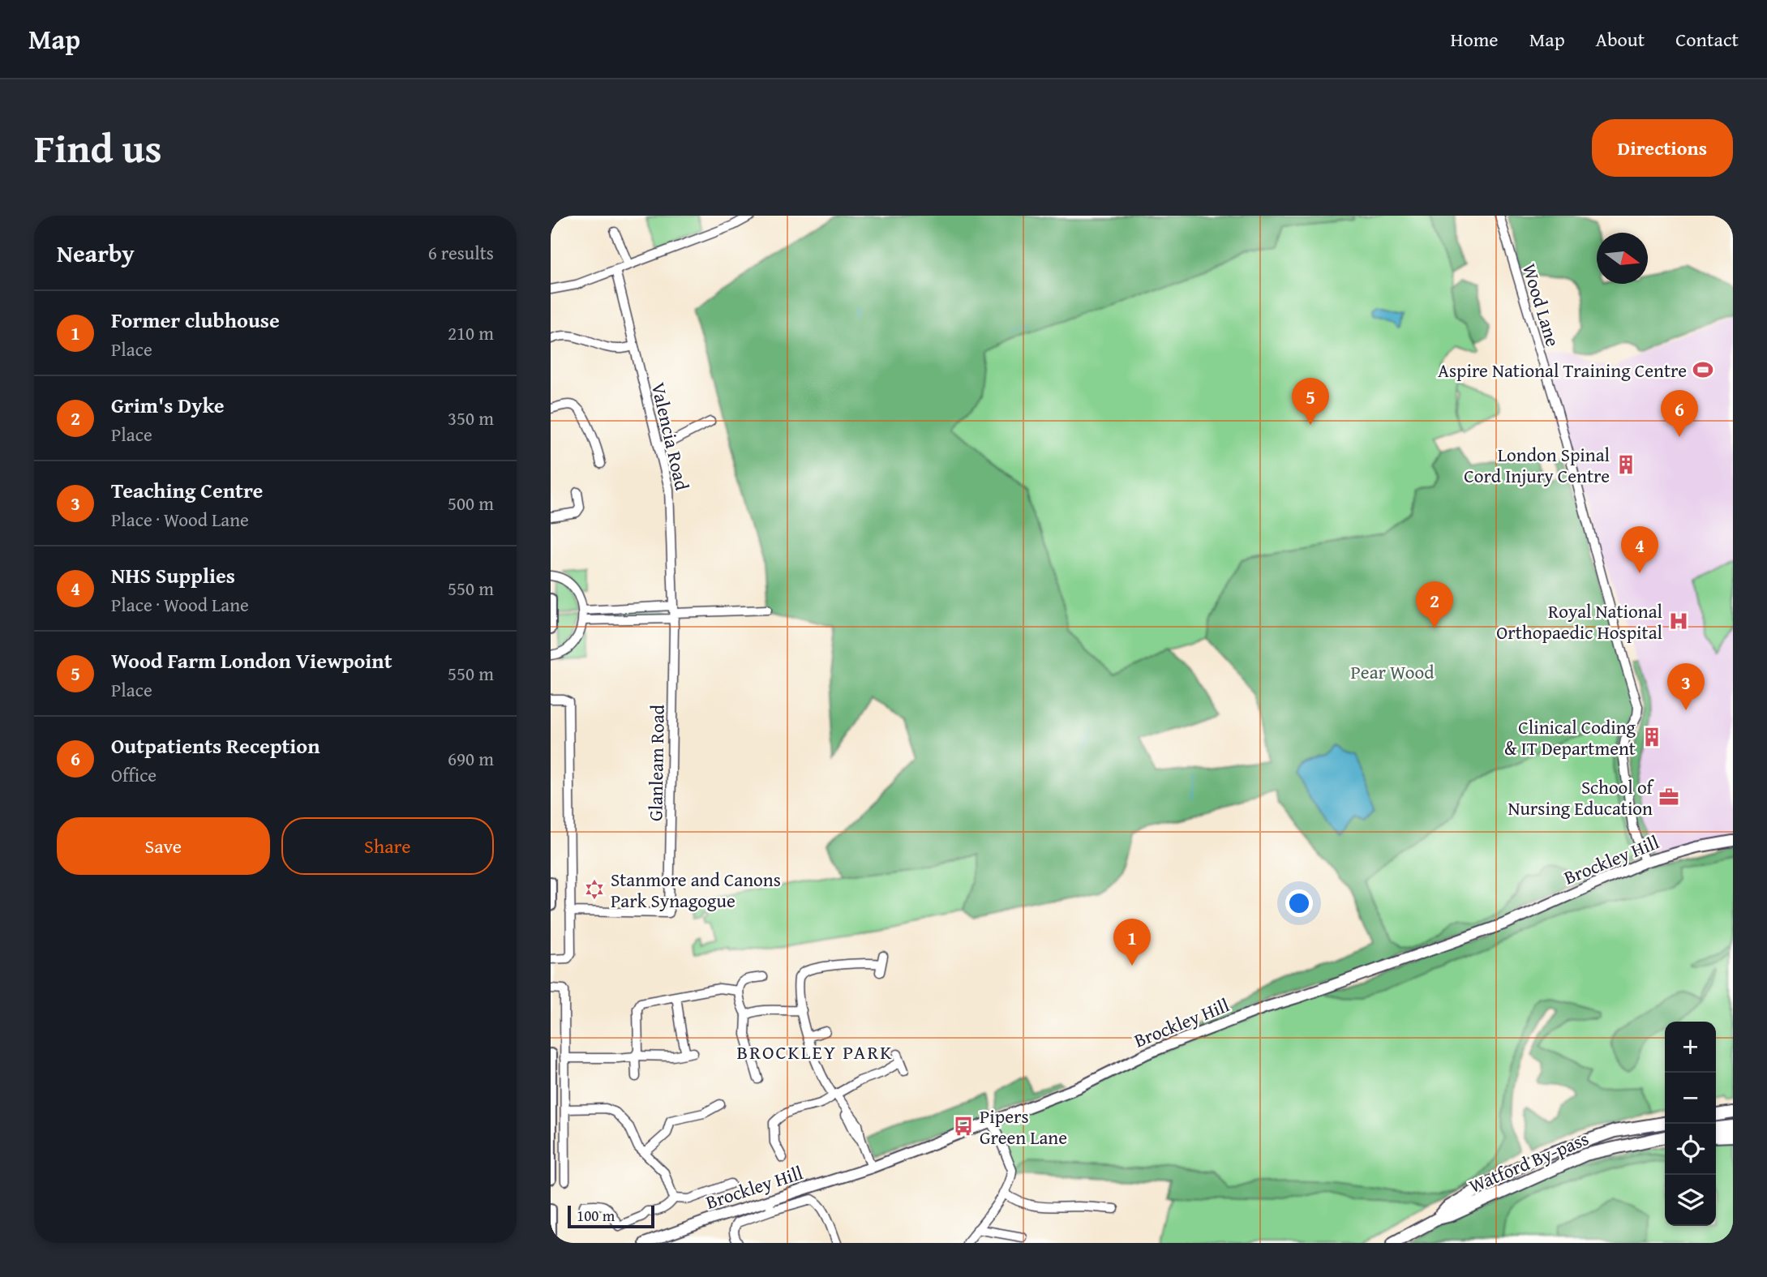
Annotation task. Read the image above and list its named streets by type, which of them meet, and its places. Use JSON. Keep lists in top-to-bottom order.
{
  "streets": {
    "highway": ["Watford By-pass"],
    "main road": ["Brockley Hill"],
    "street": ["Wood Lane", "Valencia Road", "Glanleam Road"]
  },
  "crossings": [
    ["Wood Lane", "Brockley Hill"],
    ["Valencia Road", "Glanleam Road"]
  ],
  "districts": ["BROCKLEY PARK"],
  "parks": ["Pear Wood"],
  "places": {
    "sports": ["Aspire National Training Centre"],
    "building": ["London Spinal Cord Injury Centre", "Clinical Coding & IT Department"],
    "hospital": ["Royal National Orthopaedic Hospital"],
    "office": ["School of Nursing Education"],
    "synagogue": ["Stanmore and Canons Park Synagogue"],
    "bus stop": ["Pipers Green Lane"]
  },
  "scale_bar": "100 m",
  "north": "right",
  "page": {
    "header": "Map",
    "nav": [
      "Home",
      "Map",
      "About",
      "Contact"
    ],
    "title": "Find us",
    "buttons": [
      "Directions",
      ["Save", "Share"]
    ],
    "heading": ["Nearby", "6 results"],
    "list": [
      {
        "mark": "1",
        "name": "Former clubhouse",
        "note": "Place",
        "value": "210 m"
      },
      {
        "mark": "2",
        "name": "Grim's Dyke",
        "note": "Place",
        "value": "350 m"
      },
      {
        "mark": "3",
        "name": "Teaching Centre",
        "note": "Place · Wood Lane",
        "value": "500 m"
      },
      {
        "mark": "4",
        "name": "NHS Supplies",
        "note": "Place · Wood Lane",
        "value": "550 m"
      },
      {
        "mark": "5",
        "name": "Wood Farm London Viewpoint",
        "note": "Place",
        "value": "550 m"
      },
      {
        "mark": "6",
        "name": "Outpatients Reception",
        "note": "Office",
        "value": "690 m"
      }
    ],
    "pins": [
      "5",
      "6",
      "4",
      "2",
      "3",
      "1"
    ],
    "map_buttons": ["+", "−"],
    "scale": "100 m"
  }
}
